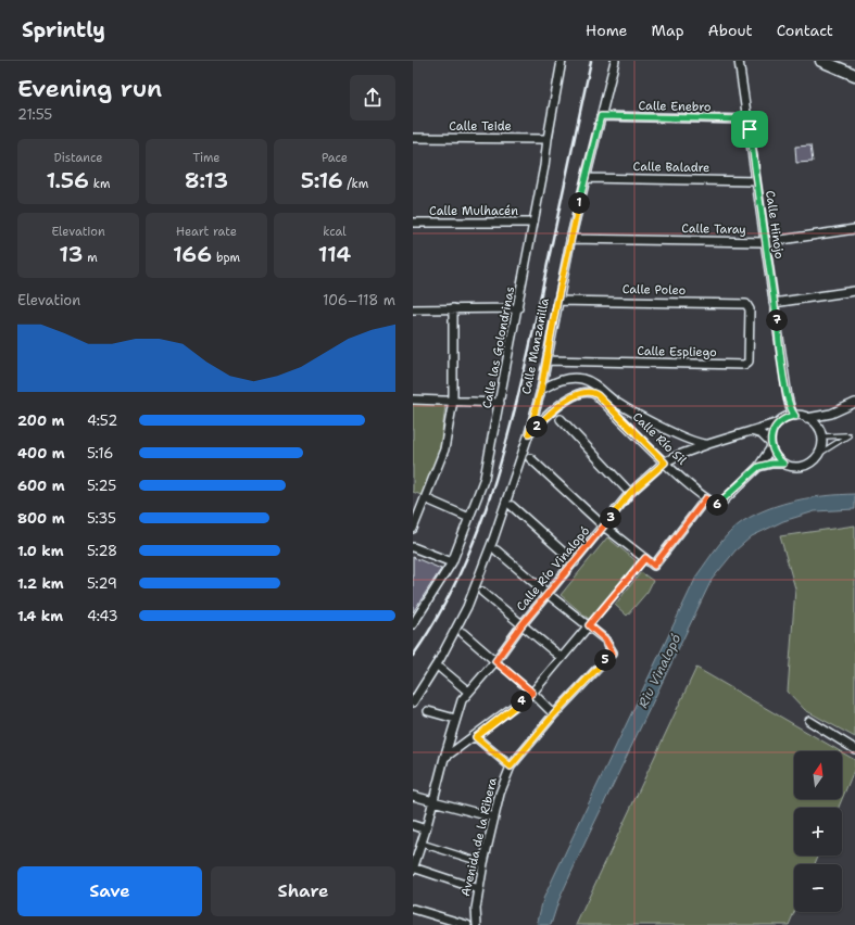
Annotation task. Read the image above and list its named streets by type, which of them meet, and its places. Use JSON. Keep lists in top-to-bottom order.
{
  "streets": {
    "street": [
      "Calle Enebro",
      "Calle Teide",
      "Calle Baladre",
      "Calle Mulhacén",
      "Calle Hinojo",
      "Calle Taray",
      "Calle Poleo",
      "Calle Manzanilla",
      "Calle las Golondrinas",
      "Calle Espliego",
      "Calle Río Sil",
      "Calle Río Vinalopó",
      "Avenida de la Ribera"
    ]
  },
  "crossings": [
    ["Calle Enebro", "Calle Hinojo"],
    ["Calle Enebro", "Calle Manzanilla"],
    ["Calle Teide", "Calle las Golondrinas"],
    ["Calle Baladre", "Calle Hinojo"],
    ["Calle Baladre", "Calle Manzanilla"],
    ["Calle Mulhacén", "Calle las Golondrinas"],
    ["Calle Hinojo", "Calle Taray"],
    ["Calle Hinojo", "Calle Río Vinalopó"],
    ["Calle Taray", "Calle Manzanilla"],
    ["Calle Poleo", "Calle Manzanilla"],
    ["Calle Poleo", "Calle Espliego"],
    ["Calle Manzanilla", "Calle Espliego"],
    ["Calle Manzanilla", "Calle Río Sil"],
    ["Calle Río Sil", "Calle Río Vinalopó"]
  ],
  "water": ["Riu Vinalopó"],
  "north": "top",
  "page": {
    "header": "Sprintly",
    "nav": [
      "Home",
      "Map",
      "About",
      "Contact"
    ],
    "heading": ["Evening run", "21:55"],
    "stats": [
      ["Distance", "1.56 km"],
      ["Time", "8:13"],
      ["Pace", "5:16 /km"],
      ["Elevation", "13 m"],
      ["Heart rate", "166 bpm"],
      ["kcal", "114"]
    ],
    "pins": [
      "1",
      "7",
      "2",
      "6",
      "3",
      "5",
      "4"
    ],
    "chart": ["Elevation", "106–118 m"],
    "list": [
      {
        "name": "200 m",
        "note": "4:52"
      },
      {
        "name": "400 m",
        "note": "5:16"
      },
      {
        "name": "600 m",
        "note": "5:25"
      },
      {
        "name": "800 m",
        "note": "5:35"
      },
      {
        "name": "1.0 km",
        "note": "5:28"
      },
      {
        "name": "1.2 km",
        "note": "5:29"
      },
      {
        "name": "1.4 km",
        "note": "4:43"
      }
    ],
    "map_buttons": ["+", "−"],
    "buttons": ["Save", "Share"]
  }
}
